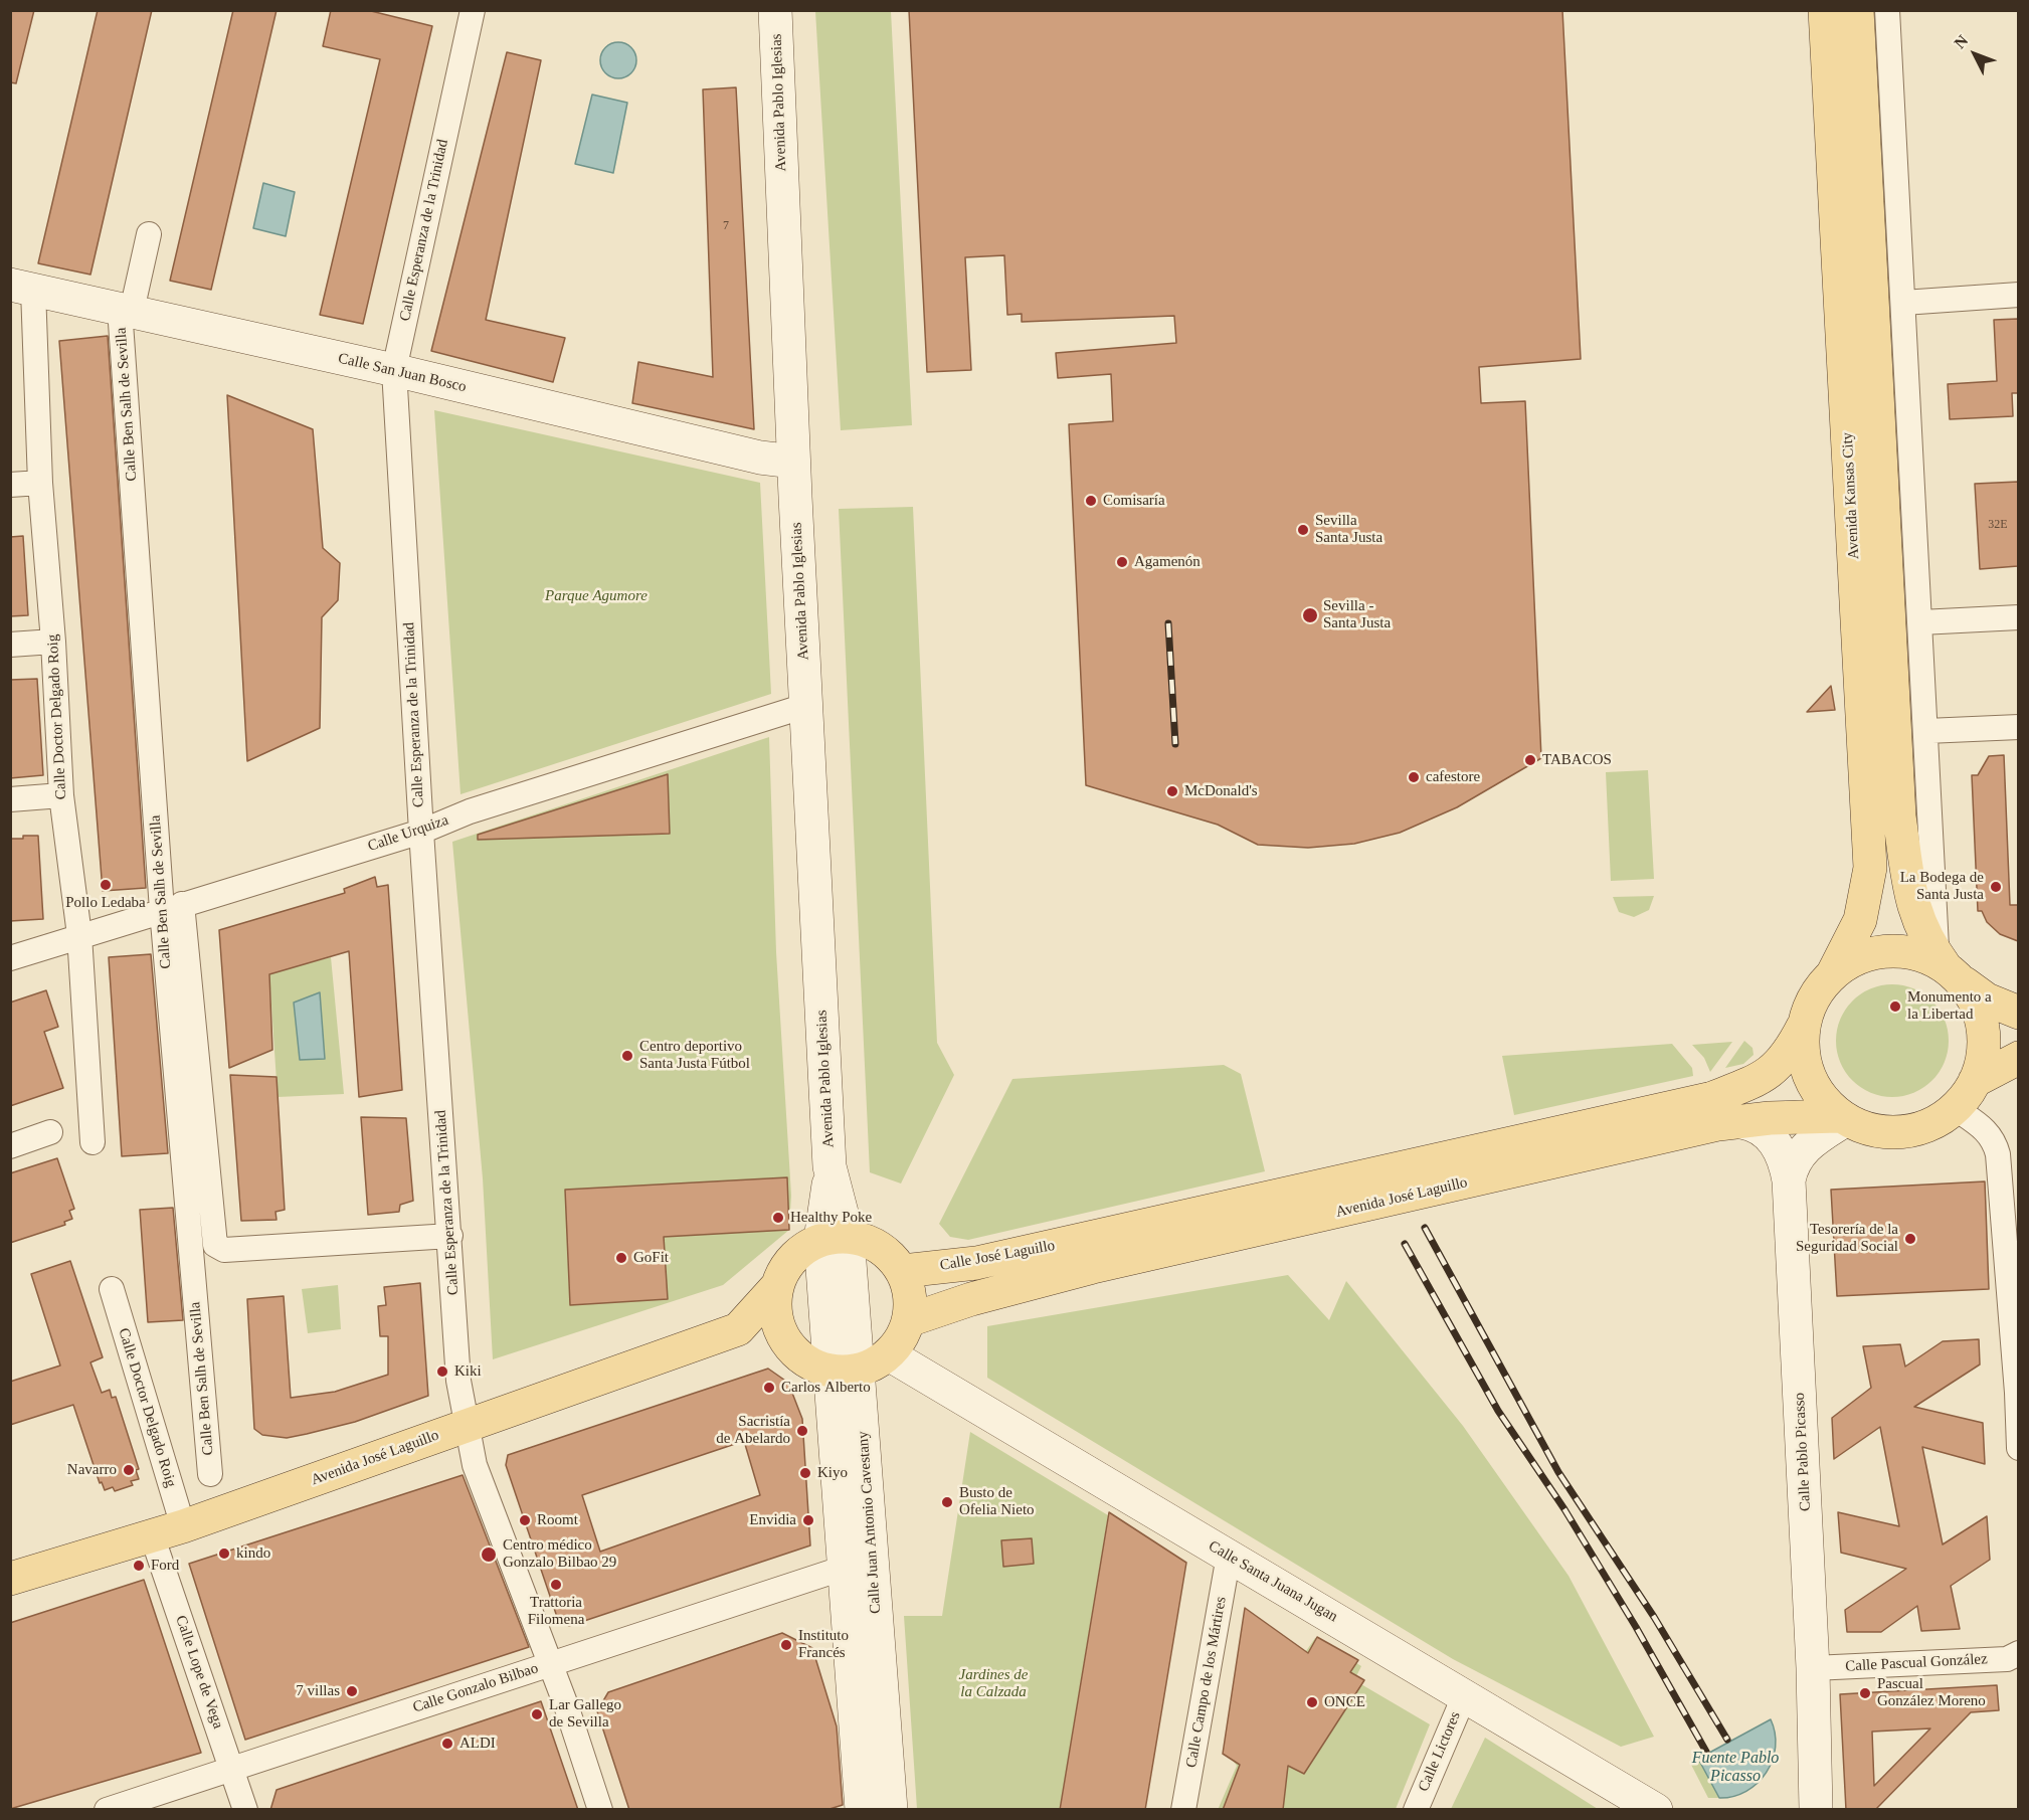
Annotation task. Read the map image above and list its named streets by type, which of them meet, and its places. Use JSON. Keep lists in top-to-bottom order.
{
  "streets": {
    "main road": [
      "Avenida Pablo Iglesias",
      "Calle San Juan Bosco",
      "Avenida Kansas City",
      "Avenida José Laguillo",
      "Calle José Laguillo",
      "Calle Pablo Picasso",
      "Calle Juan Antonio Cavestany",
      "Calle Santa Juana Jugan"
    ],
    "street": [
      "Calle Esperanza de la Trinidad",
      "Calle Ben Salh de Sevilla",
      "Calle Doctor Delgado Roig",
      "Calle Urquiza",
      "Calle Pascual González",
      "Calle Lope de Vega",
      "Calle Campo de los Mártires",
      "Calle Gonzalo Bilbao",
      "Calle Lictores"
    ]
  },
  "crossings": [
    ["Avenida Pablo Iglesias", "Calle San Juan Bosco"],
    ["Avenida Pablo Iglesias", "Calle Urquiza"],
    ["Avenida Pablo Iglesias", "Calle Juan Antonio Cavestany"],
    ["Calle Esperanza de la Trinidad", "Calle San Juan Bosco"],
    ["Calle Esperanza de la Trinidad", "Calle Urquiza"],
    ["Calle Esperanza de la Trinidad", "Avenida José Laguillo"],
    ["Calle Esperanza de la Trinidad", "Calle Gonzalo Bilbao"],
    ["Calle San Juan Bosco", "Calle Ben Salh de Sevilla"],
    ["Calle San Juan Bosco", "Calle Doctor Delgado Roig"],
    ["Calle Ben Salh de Sevilla", "Calle Urquiza"],
    ["Avenida Kansas City", "Calle Pablo Picasso"],
    ["Calle Doctor Delgado Roig", "Calle Urquiza"],
    ["Calle Doctor Delgado Roig", "Avenida José Laguillo"],
    ["Avenida José Laguillo", "Calle José Laguillo"],
    ["Avenida José Laguillo", "Calle Lope de Vega"],
    ["Calle Pablo Picasso", "Calle Pascual González"],
    ["Calle Juan Antonio Cavestany", "Calle Gonzalo Bilbao"],
    ["Calle Santa Juana Jugan", "Calle Campo de los Mártires"],
    ["Calle Santa Juana Jugan", "Calle Lictores"],
    ["Calle Lope de Vega", "Calle Gonzalo Bilbao"]
  ],
  "water": ["Fuente Pablo Picasso"],
  "parks": ["Parque Agumore", "Jardines de la Calzada"],
  "places": [
    "Comisaría",
    "Sevilla Santa Justa",
    "Agamenón",
    "Sevilla - Santa Justa",
    "TABACOS",
    "cafestore",
    "McDonald's",
    "Pollo Ledaba",
    "La Bodega de Santa Justa",
    "Monumento a la Libertad",
    "Centro deportivo Santa Justa Fútbol",
    "Healthy Poke",
    "Tesorería de la Seguridad Social",
    "GoFit",
    "Kiki",
    "Carlos Alberto",
    "Sacristía de Abelardo",
    "Navarro",
    "Kiyo",
    "Busto de Ofelia Nieto",
    "Roomt",
    "Envidia",
    "kindo",
    "Centro médico Gonzalo Bilbao 29",
    "Ford",
    "Trattoria Filomena",
    "Instituto Francés",
    "7 villas",
    "Pascual González Moreno",
    "ONCE",
    "Lar Gallego de Sevilla",
    "ALDI"
  ],
  "house_numbers": ["7", "32E"],
  "north": "top left"
}
